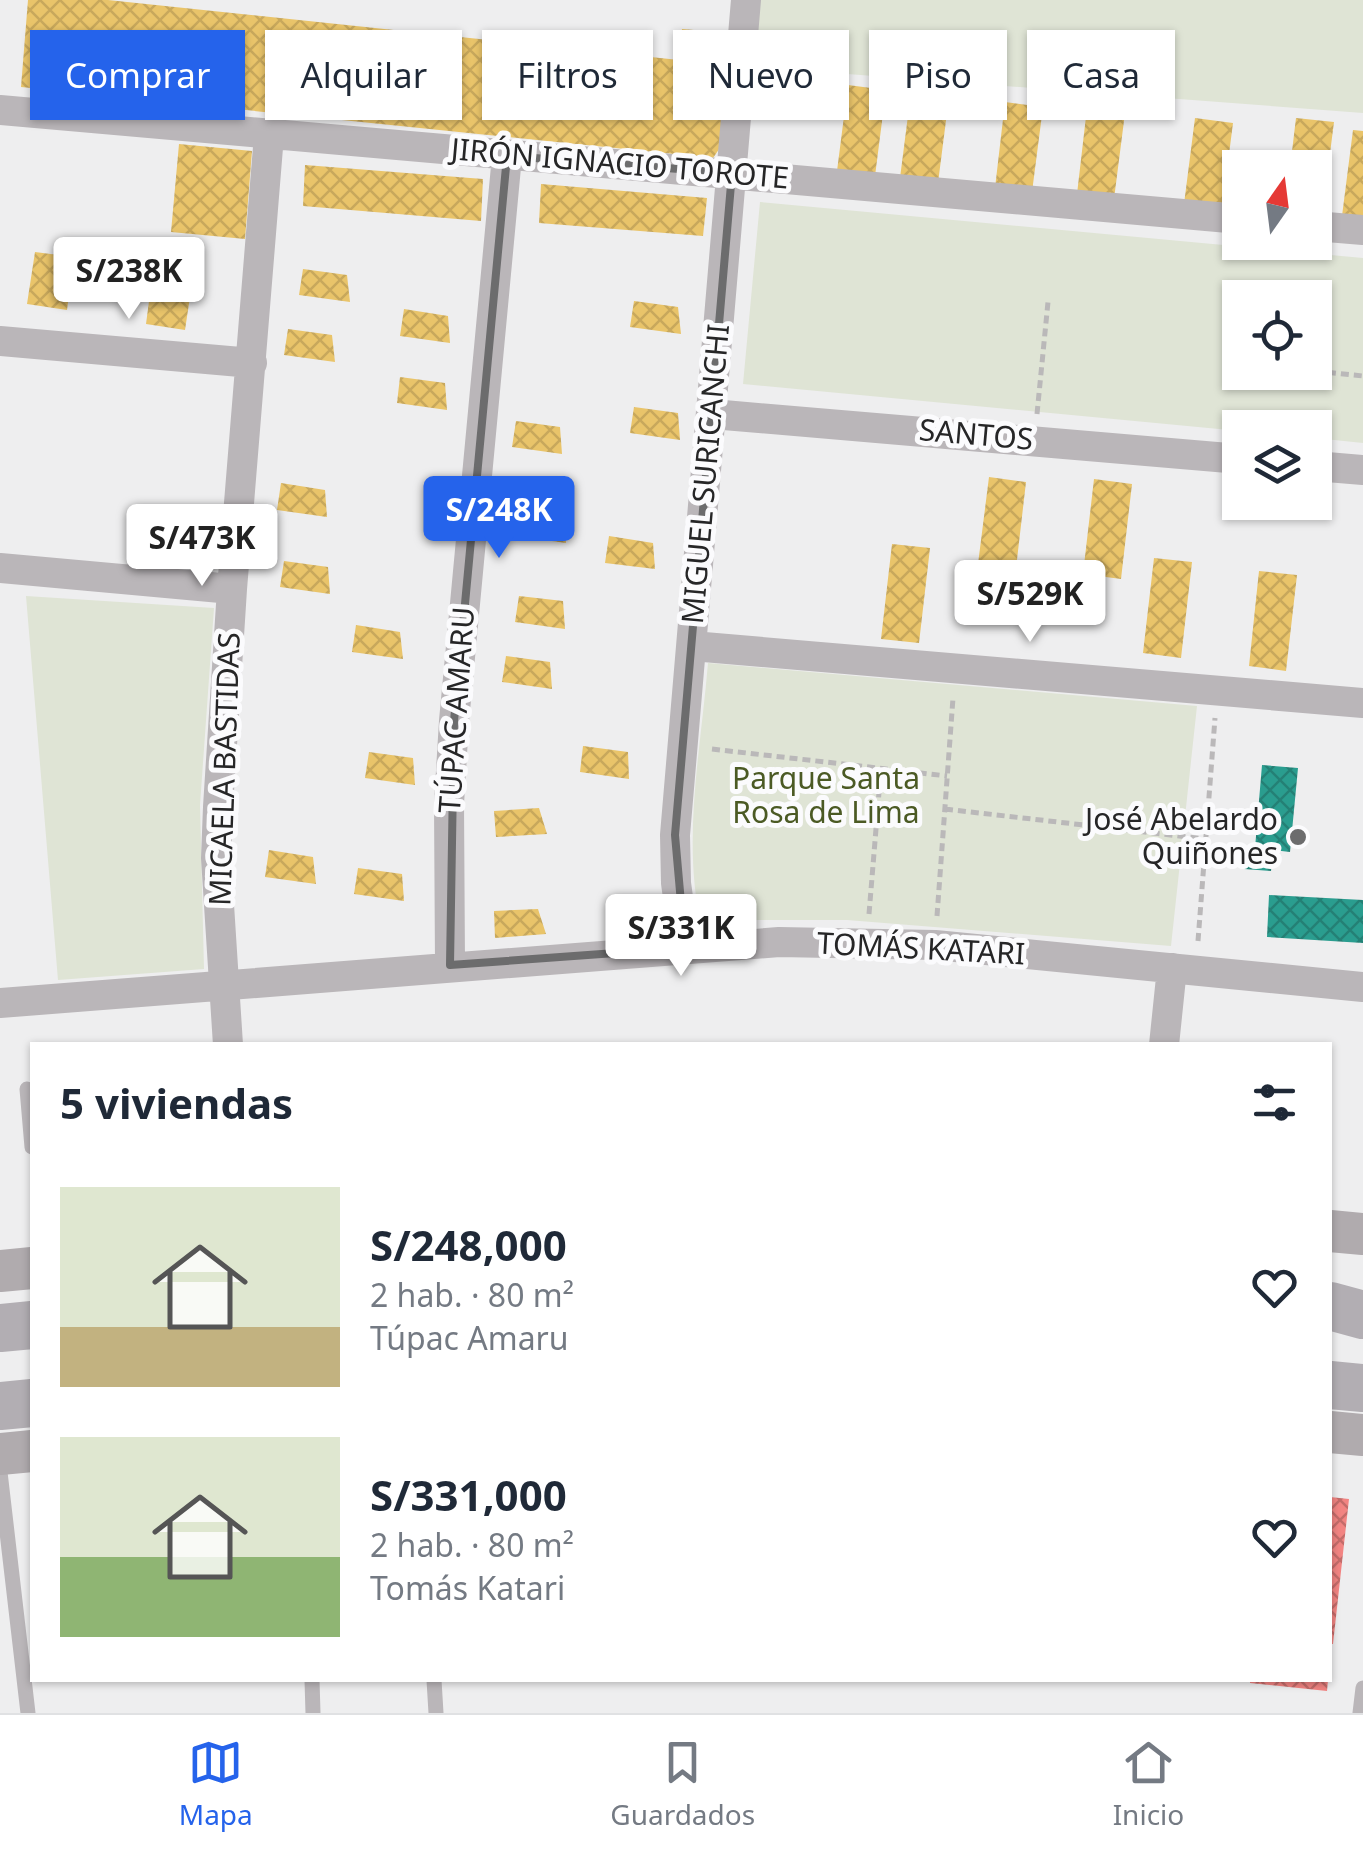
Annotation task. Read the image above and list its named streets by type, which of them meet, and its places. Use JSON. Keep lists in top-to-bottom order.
{
  "streets": {
    "street": [
      "JIRÓN IGNACIO TOROTE",
      "SANTOS",
      "MIGUEL SURICANCHI",
      "TÚPAC AMARU",
      "MICAELA BASTIDAS",
      "TOMÁS KATARI"
    ]
  },
  "crossings": [
    ["JIRÓN IGNACIO TOROTE", "MIGUEL SURICANCHI"],
    ["JIRÓN IGNACIO TOROTE", "TÚPAC AMARU"],
    ["JIRÓN IGNACIO TOROTE", "MICAELA BASTIDAS"],
    ["SANTOS", "MIGUEL SURICANCHI"],
    ["MIGUEL SURICANCHI", "TOMÁS KATARI"],
    ["TÚPAC AMARU", "TOMÁS KATARI"],
    ["MICAELA BASTIDAS", "TOMÁS KATARI"]
  ],
  "parks": ["Parque Santa Rosa de Lima"],
  "places": ["José Abelardo Quiñones"],
  "north": "top",
  "page": {
    "chip": [
      "Comprar",
      "Alquilar",
      "Filtros",
      "Nuevo",
      "Piso",
      "Casa"
    ],
    "price": [
      "S/238K",
      "S/248K",
      "S/473K",
      "S/529K",
      "S/331K"
    ],
    "heading": "5 viviendas",
    "list": [
      {
        "name": "S/248,000",
        "note": "2 hab. · 80 m² · Túpac Amaru"
      },
      {
        "name": "S/331,000",
        "note": "2 hab. · 80 m² · Tomás Katari"
      }
    ],
    "tabs": ["Mapa", "Guardados", "Inicio"]
  }
}
